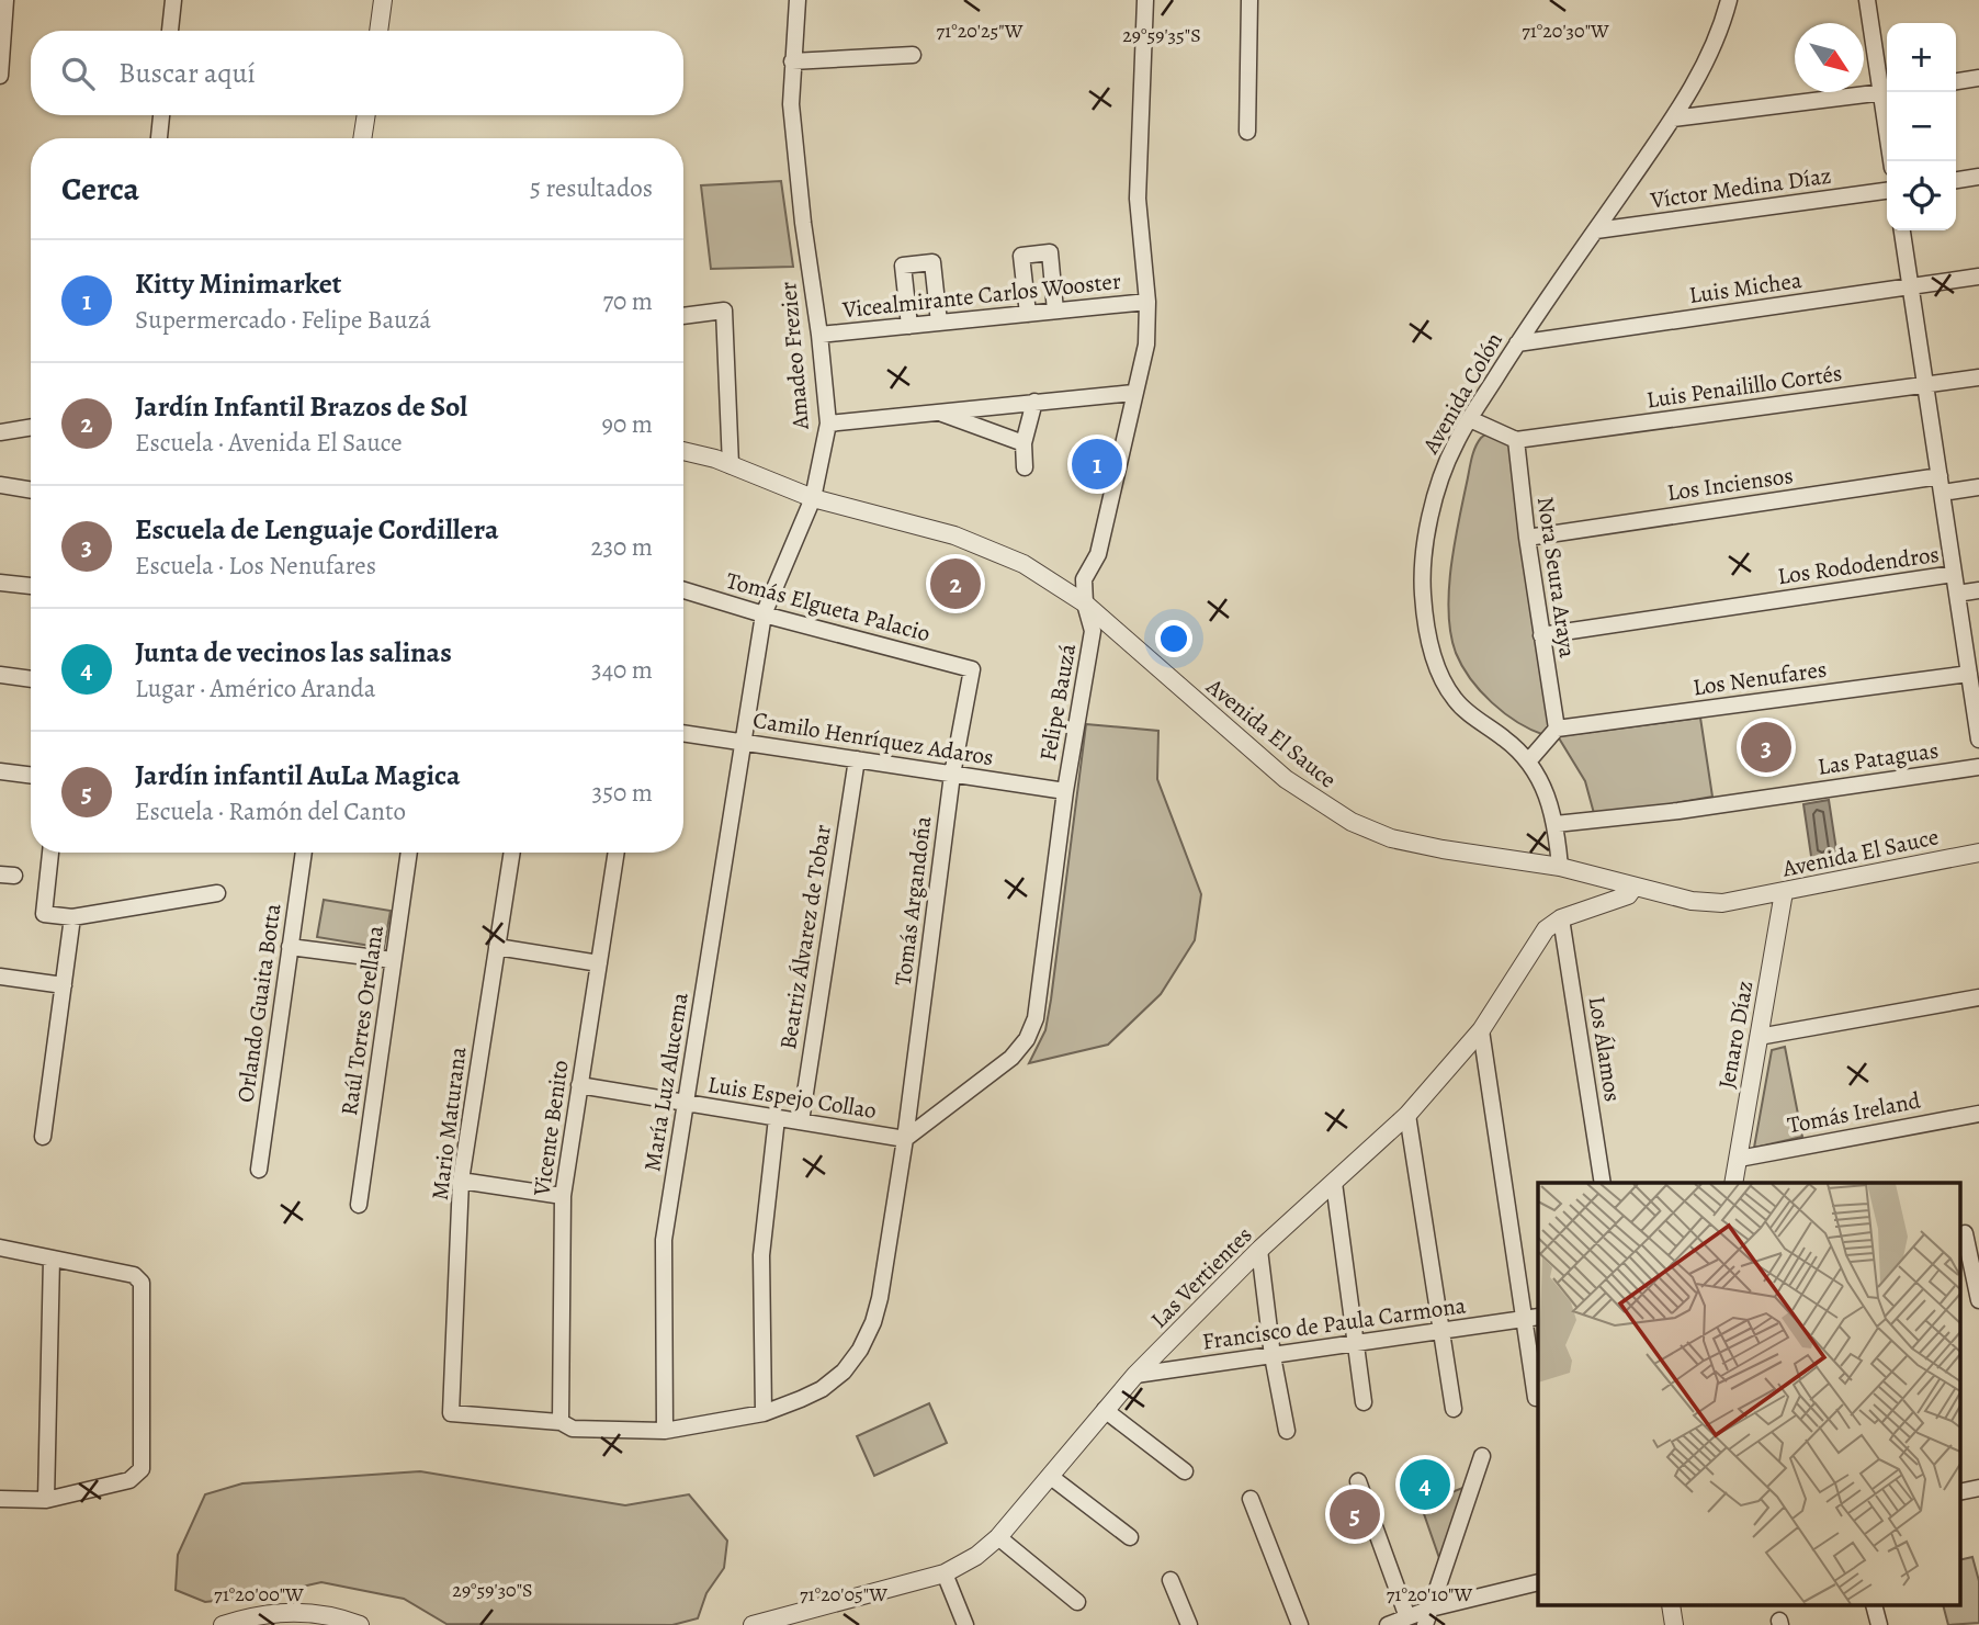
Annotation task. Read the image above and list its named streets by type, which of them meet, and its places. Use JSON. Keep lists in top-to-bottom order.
{
  "streets": {
    "street": [
      "Víctor Medina Díaz",
      "Luis Michea",
      "Vicealmirante Carlos Wooster",
      "Amadeo Frezier",
      "Luis Penailillo Cortés",
      "Avenida Colón",
      "Los Inciensos",
      "Los Rododendros",
      "Nora Seura Araya",
      "Tomás Elgueta Palacio",
      "Los Nenufares",
      "Felipe Bauzá",
      "Avenida El Sauce",
      "Camilo Henríquez Adaros",
      "Las Pataguas",
      "Tomás Argandoña",
      "Beatriz Álvarez de Tobar",
      "Orlando Guaita Botta",
      "Raúl Torres Orellana",
      "Jenaro Díaz",
      "Los Álamos",
      "María Luz Alucema",
      "Luis Espejo Collao",
      "Tomás Ireland",
      "Mario Maturana",
      "Vicente Benito",
      "Las Vertientes",
      "Francisco de Paula Carmona"
    ]
  },
  "crossings": [
    ["Víctor Medina Díaz", "Avenida Colón"],
    ["Luis Michea", "Avenida Colón"],
    ["Vicealmirante Carlos Wooster", "Amadeo Frezier"],
    ["Vicealmirante Carlos Wooster", "Felipe Bauzá"],
    ["Amadeo Frezier", "Tomás Elgueta Palacio"],
    ["Amadeo Frezier", "Avenida El Sauce"],
    ["Amadeo Frezier", "Camilo Henríquez Adaros"],
    ["Amadeo Frezier", "María Luz Alucema"],
    ["Luis Penailillo Cortés", "Nora Seura Araya"],
    ["Avenida Colón", "Avenida El Sauce"],
    ["Avenida Colón", "Las Pataguas"],
    ["Los Inciensos", "Nora Seura Araya"],
    ["Los Rododendros", "Nora Seura Araya"],
    ["Nora Seura Araya", "Los Nenufares"],
    ["Tomás Elgueta Palacio", "Tomás Argandoña"],
    ["Felipe Bauzá", "Avenida El Sauce"],
    ["Felipe Bauzá", "Camilo Henríquez Adaros"],
    ["Felipe Bauzá", "Tomás Argandoña"],
    ["Felipe Bauzá", "Luis Espejo Collao"],
    ["Avenida El Sauce", "Jenaro Díaz"],
    ["Avenida El Sauce", "Las Vertientes"],
    ["Camilo Henríquez Adaros", "Tomás Argandoña"],
    ["Camilo Henríquez Adaros", "Beatriz Álvarez de Tobar"],
    ["Camilo Henríquez Adaros", "María Luz Alucema"],
    ["Tomás Argandoña", "María Luz Alucema"],
    ["Tomás Argandoña", "Luis Espejo Collao"],
    ["Tomás Argandoña", "Mario Maturana"],
    ["Tomás Argandoña", "Vicente Benito"],
    ["Beatriz Álvarez de Tobar", "Luis Espejo Collao"],
    ["Jenaro Díaz", "Tomás Ireland"],
    ["Los Álamos", "Las Vertientes"],
    ["María Luz Alucema", "Luis Espejo Collao"],
    ["Luis Espejo Collao", "Vicente Benito"],
    ["Las Vertientes", "Francisco de Paula Carmona"]
  ],
  "north": "bottom right",
  "page": {
    "map_buttons": ["+", "−"],
    "search": "Buscar aquí",
    "heading": ["Cerca", "5 resultados"],
    "list": [
      {
        "mark": "1",
        "name": "Kitty Minimarket",
        "note": "Supermercado · Felipe Bauzá",
        "value": "70 m"
      },
      {
        "mark": "2",
        "name": "Jardín Infantil Brazos de Sol",
        "note": "Escuela · Avenida El Sauce",
        "value": "90 m"
      },
      {
        "mark": "3",
        "name": "Escuela de Lenguaje Cordillera",
        "note": "Escuela · Los Nenufares",
        "value": "230 m"
      },
      {
        "mark": "4",
        "name": "Junta de vecinos las salinas",
        "note": "Lugar · Américo Aranda",
        "value": "340 m"
      },
      {
        "mark": "5",
        "name": "Jardín infantil AuLa Magica",
        "note": "Escuela · Ramón del Canto",
        "value": "350 m"
      }
    ],
    "pins": [
      "1",
      "2",
      "3",
      "4",
      "5"
    ]
  },
  "coordinates": [
    "71°20'25\"W",
    "71°20'30\"W",
    "29°59'35\"S",
    "29°59'30\"S",
    "71°20'00\"W",
    "71°20'05\"W",
    "71°20'10\"W"
  ]
}
